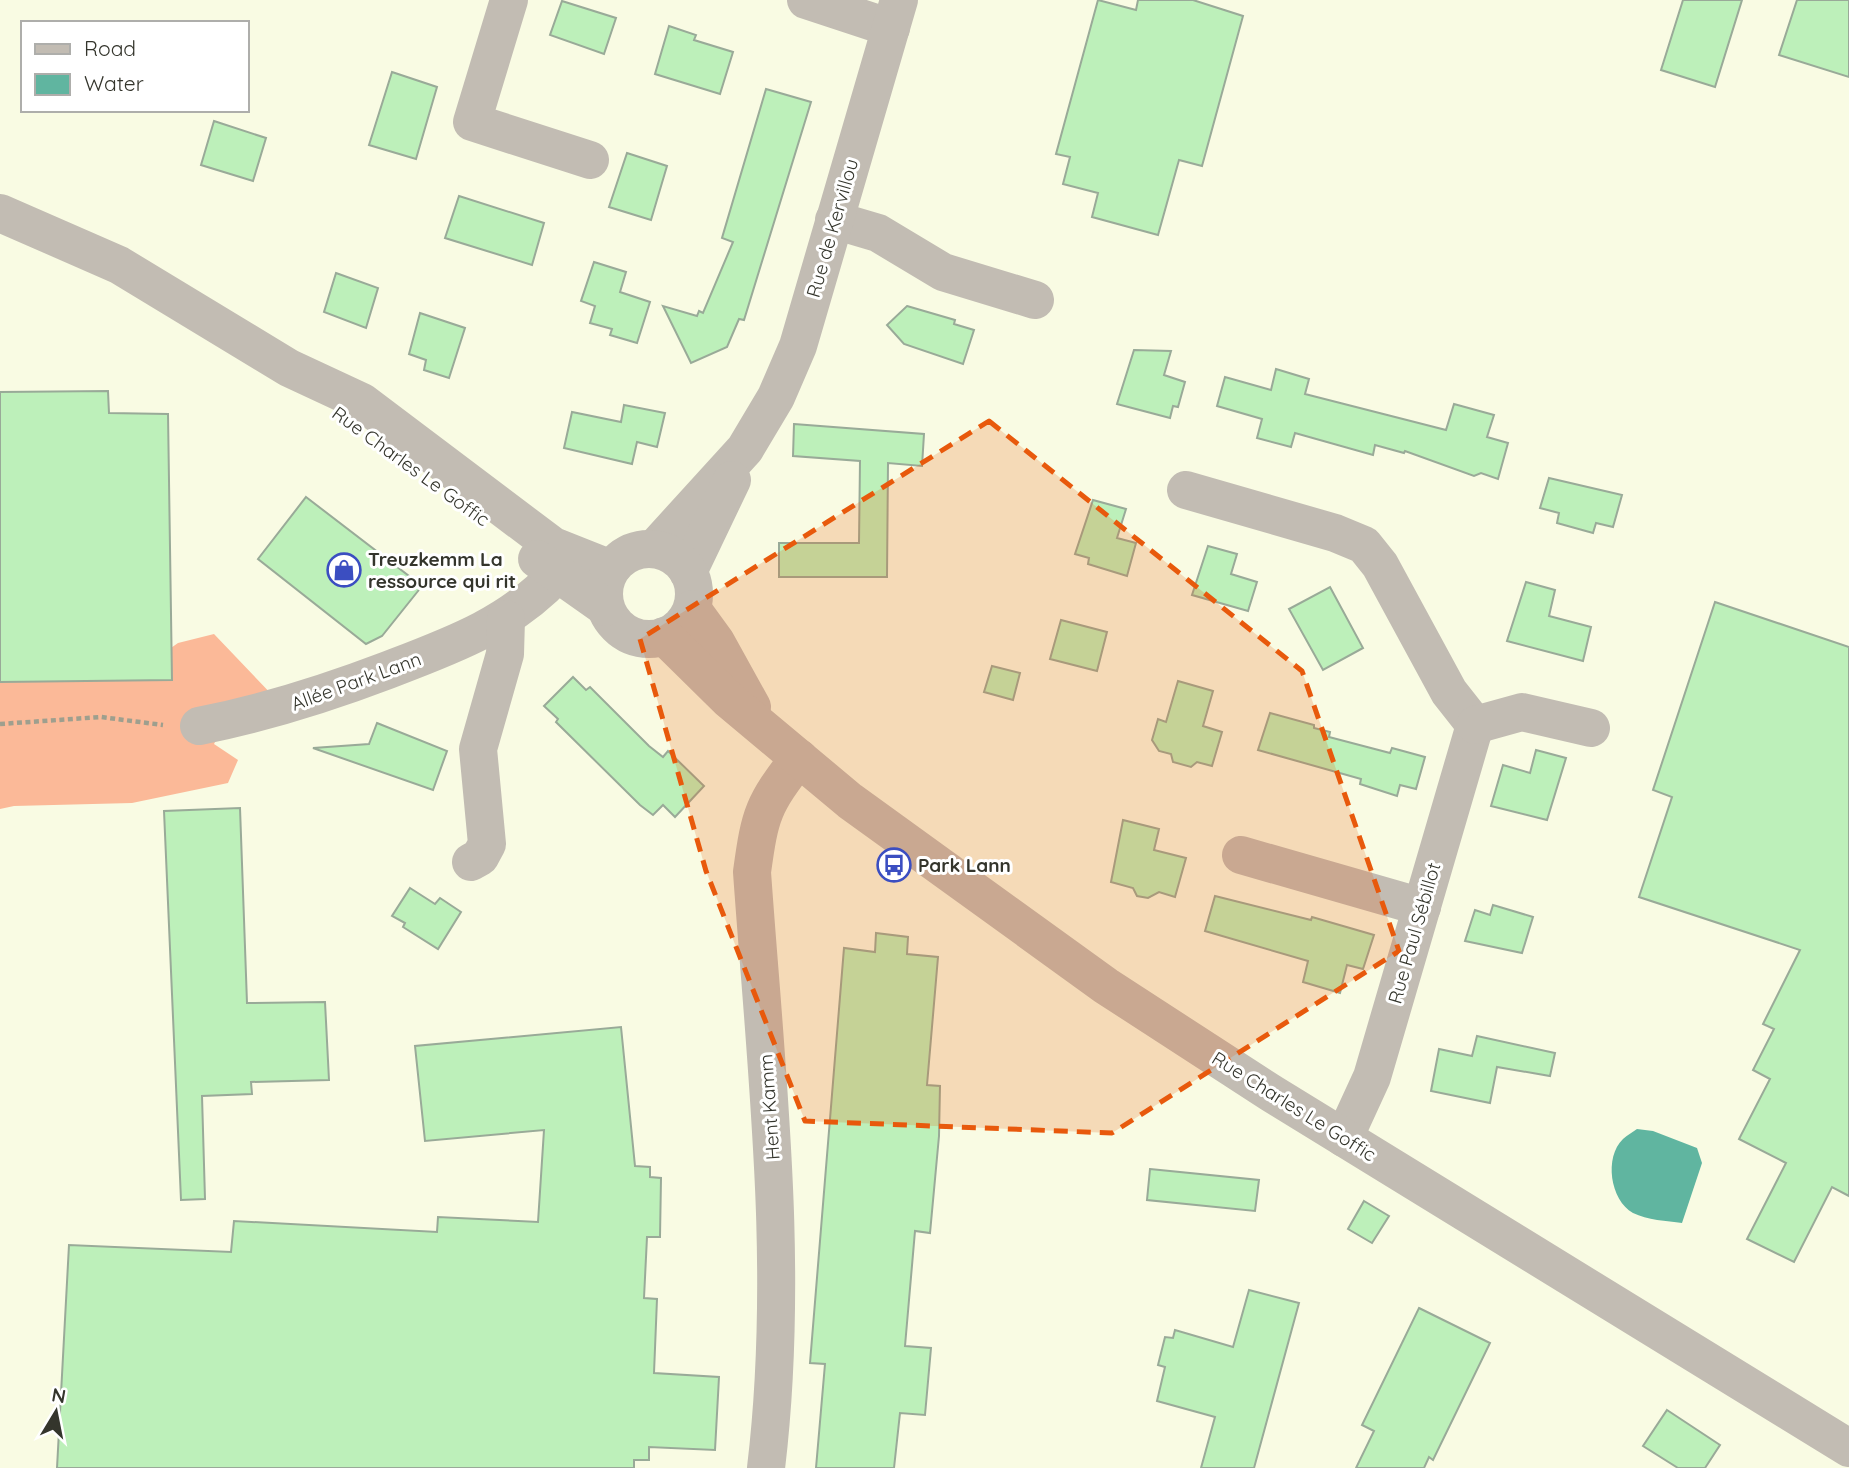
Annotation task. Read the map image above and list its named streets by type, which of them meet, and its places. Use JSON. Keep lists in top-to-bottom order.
{
  "streets": {
    "street": [
      "Rue de Kervillou",
      "Rue Charles Le Goffic",
      "Allée Park Lann",
      "Rue Paul Sébillot",
      "Hent Kamm"
    ]
  },
  "crossings": [
    ["Rue de Kervillou", "Rue Charles Le Goffic"],
    ["Rue Charles Le Goffic", "Allée Park Lann"],
    ["Rue Charles Le Goffic", "Rue Paul Sébillot"],
    ["Rue Charles Le Goffic", "Hent Kamm"]
  ],
  "places": {
    "shop": ["Treuzkemm La ressource qui rit"],
    "bus stop": ["Park Lann"]
  },
  "legend": ["Road", "Water"],
  "north": "top"
}
